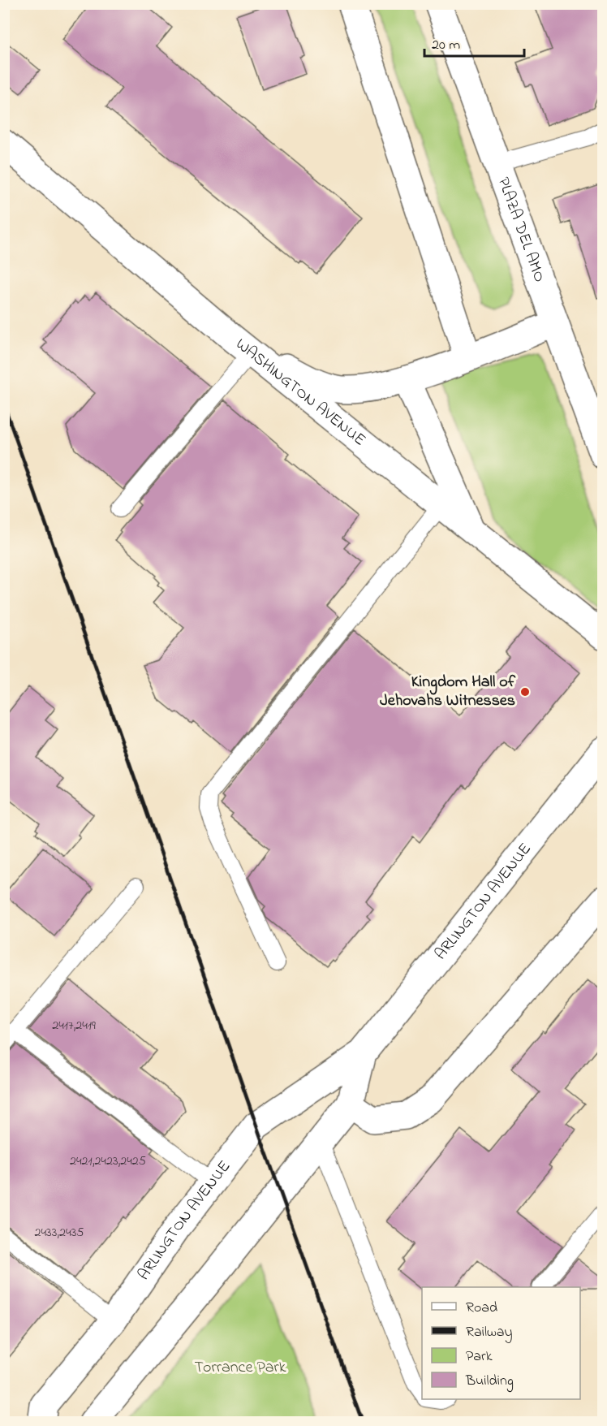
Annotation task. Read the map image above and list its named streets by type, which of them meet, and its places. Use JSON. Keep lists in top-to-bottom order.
{
  "streets": {
    "street": ["PLAZA DEL AMO", "WASHINGTON AVENUE", "ARLINGTON AVENUE"]
  },
  "parks": ["Torrance Park"],
  "places": ["Kingdom Hall of Jehovahs Witnesses"],
  "house_numbers": ["2417,2419", "2421,2423,2425", "2433,2435"],
  "legend": [
    "Road",
    "Railway",
    "Park",
    "Building"
  ],
  "scale_bar": "20 m"
}
